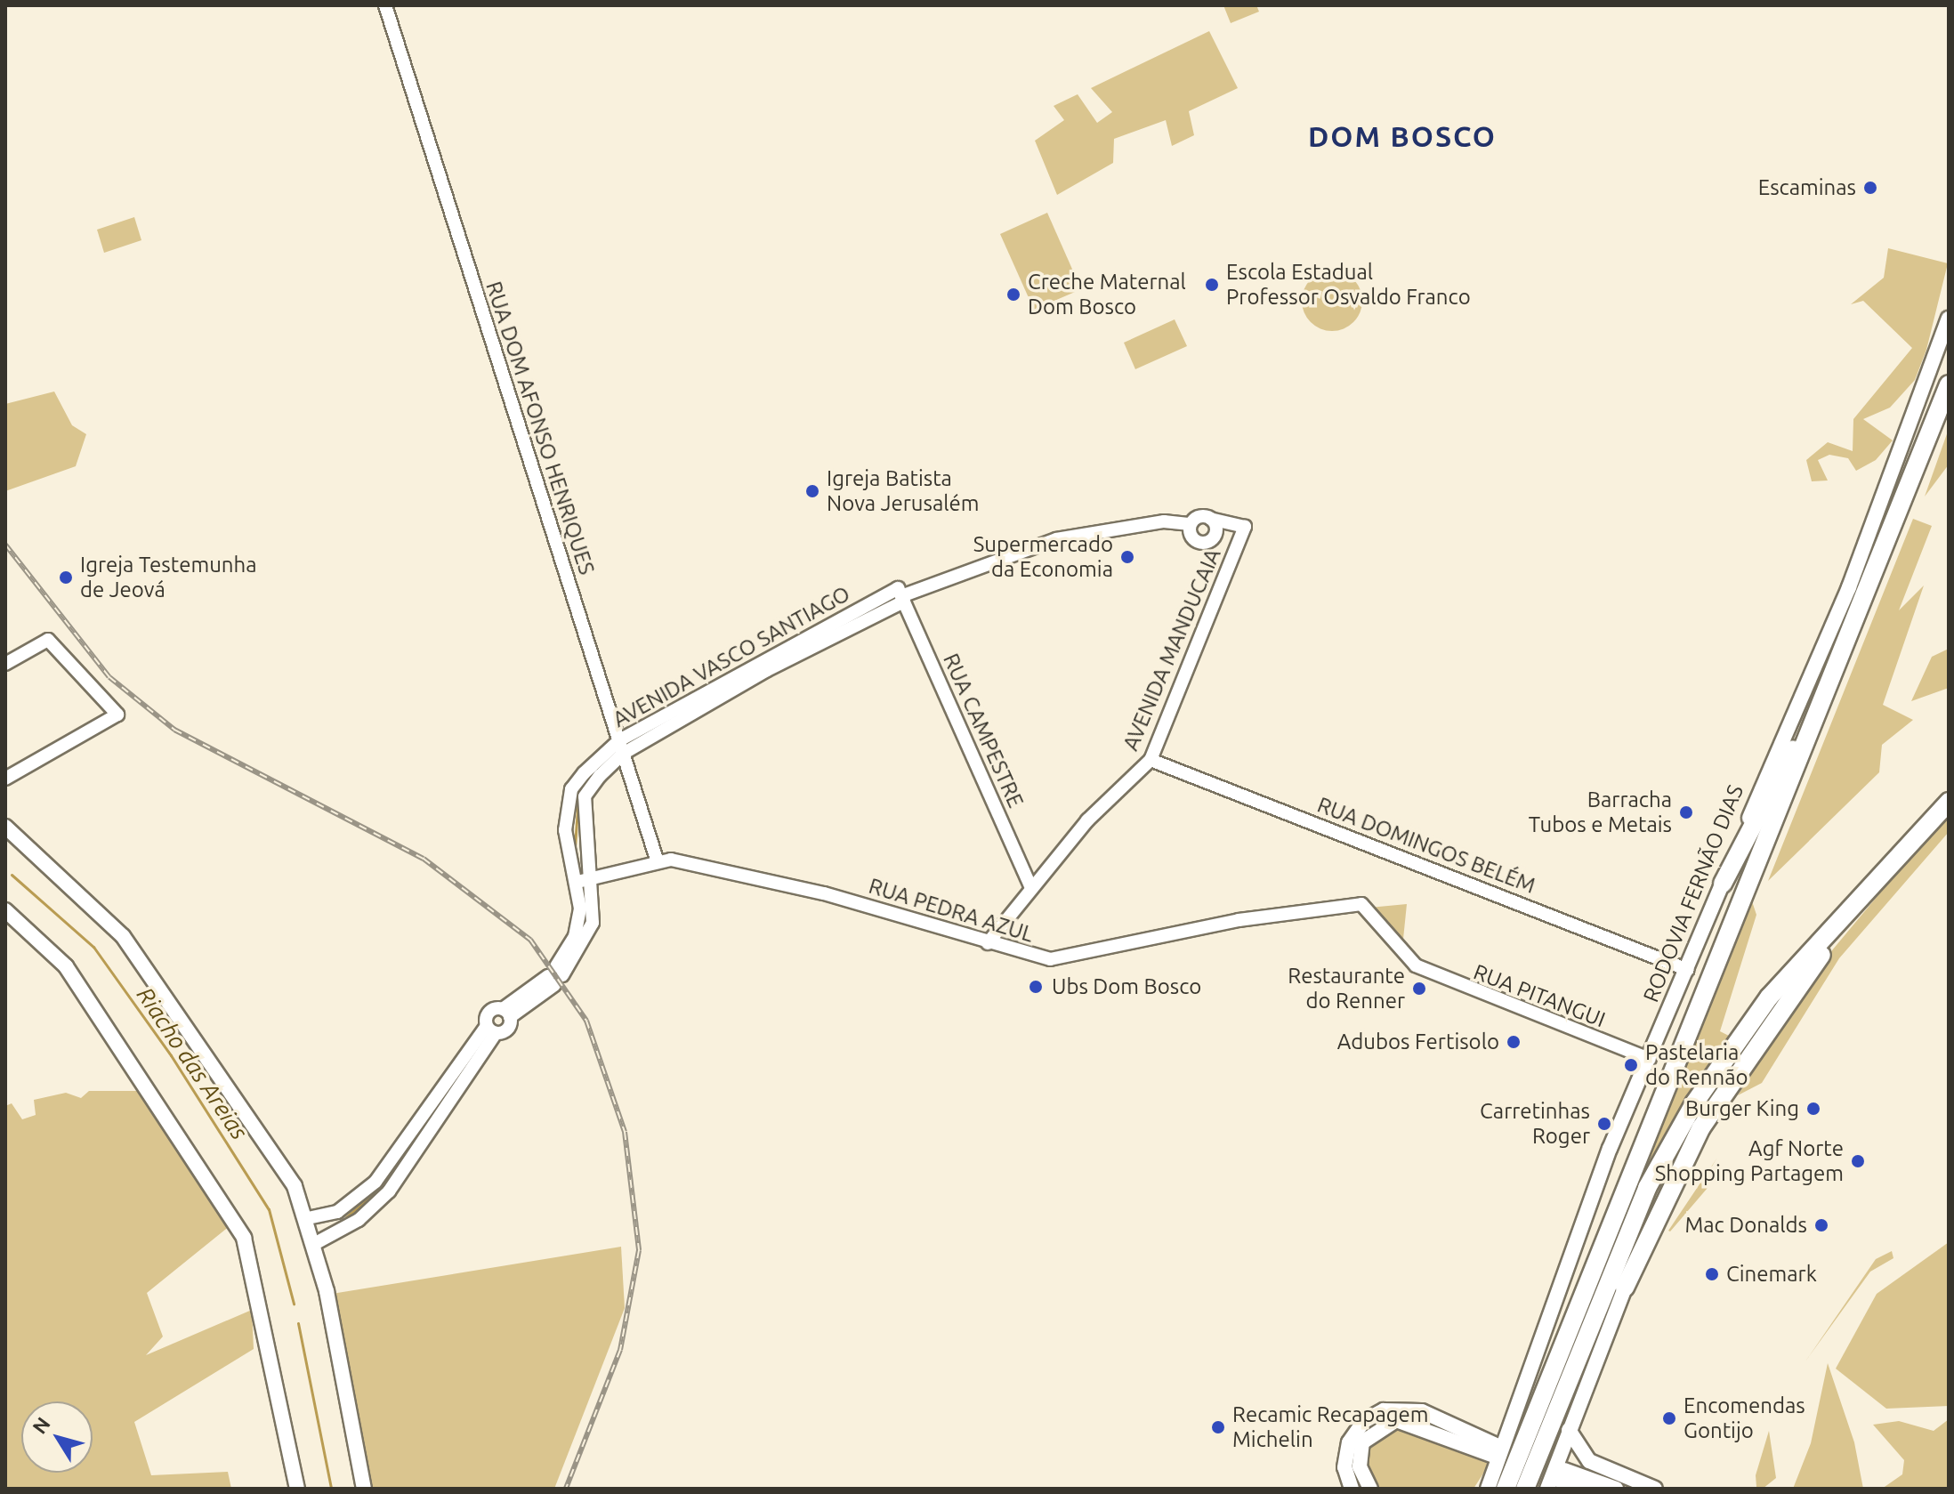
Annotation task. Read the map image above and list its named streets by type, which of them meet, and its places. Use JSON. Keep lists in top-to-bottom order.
{
  "streets": {
    "main road": ["RODOVIA FERNÃO DIAS"],
    "street": [
      "RUA DOM AFONSO HENRIQUES",
      "AVENIDA MANDUCAIA",
      "AVENIDA VASCO SANTIAGO",
      "RUA CAMPESTRE",
      "RUA DOMINGOS BELÉM",
      "RUA PEDRA AZUL",
      "RUA PITANGUI"
    ]
  },
  "crossings": [
    ["RUA DOM AFONSO HENRIQUES", "AVENIDA VASCO SANTIAGO"],
    ["RUA DOM AFONSO HENRIQUES", "RUA PEDRA AZUL"],
    ["AVENIDA MANDUCAIA", "RUA CAMPESTRE"],
    ["AVENIDA MANDUCAIA", "RUA DOMINGOS BELÉM"],
    ["AVENIDA MANDUCAIA", "RUA PEDRA AZUL"],
    ["AVENIDA VASCO SANTIAGO", "RUA CAMPESTRE"],
    ["AVENIDA VASCO SANTIAGO", "RUA PEDRA AZUL"],
    ["RUA DOMINGOS BELÉM", "RODOVIA FERNÃO DIAS"],
    ["RODOVIA FERNÃO DIAS", "RUA PITANGUI"],
    ["RUA PEDRA AZUL", "RUA PITANGUI"]
  ],
  "districts": ["DOM BOSCO"],
  "water": ["Riacho das Areias"],
  "places": [
    "Escaminas",
    "Escola Estadual Professor Osvaldo Franco",
    "Creche Maternal Dom Bosco",
    "Igreja Batista Nova Jerusalém",
    "Supermercado da Economia",
    "Igreja Testemunha de Jeová",
    "Barracha Tubos e Metais",
    "Ubs Dom Bosco",
    "Restaurante do Renner",
    "Adubos Fertisolo",
    "Pastelaria do Rennão",
    "Burger King",
    "Carretinhas Roger",
    "Agf Norte Shopping Partagem",
    "Mac Donalds",
    "Cinemark",
    "Encomendas Gontijo",
    "Recamic Recapagem Michelin"
  ],
  "north": "top left"
}
